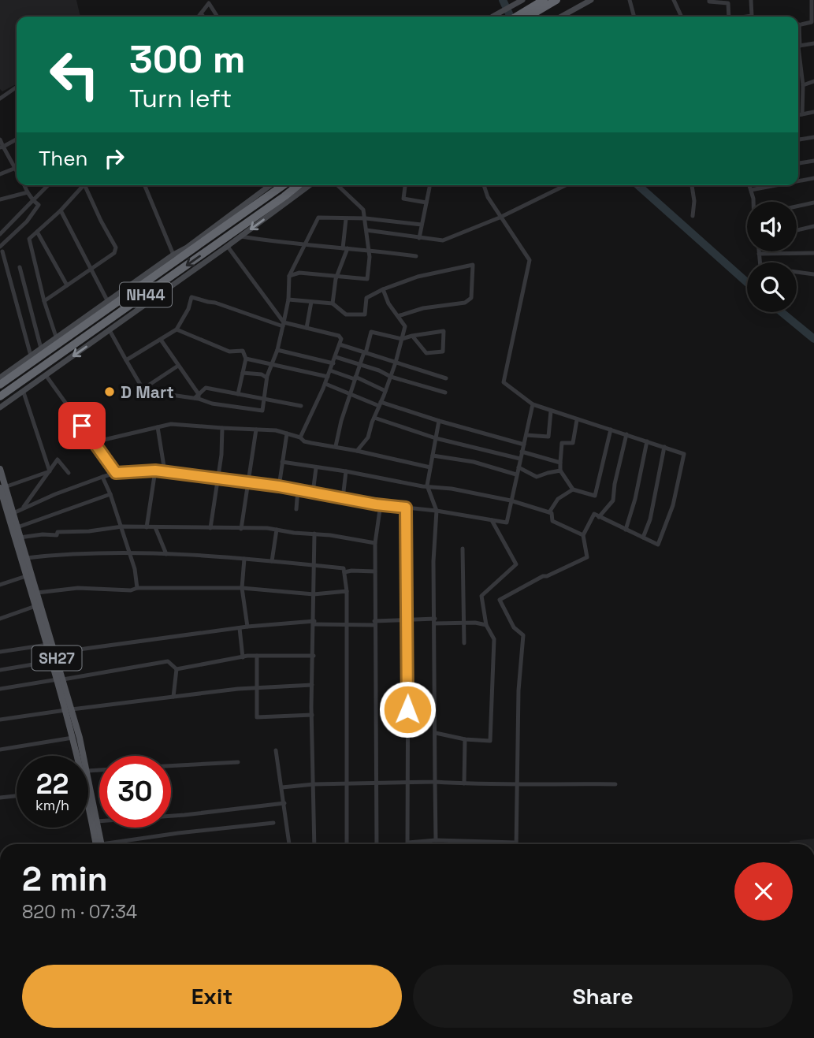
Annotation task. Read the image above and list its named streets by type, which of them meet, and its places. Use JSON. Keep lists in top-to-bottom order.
{
  "streets": {
    "highway": ["NH44"],
    "main road": ["SH27"]
  },
  "places": ["D Mart"],
  "page": {
    "turn": ["300 m", "Turn left"],
    "then": "Then",
    "speed": "22 km/h",
    "limit": "30",
    "heading": ["2 min", "820 m · 07:34"],
    "buttons": ["Exit", "Share"]
  }
}
